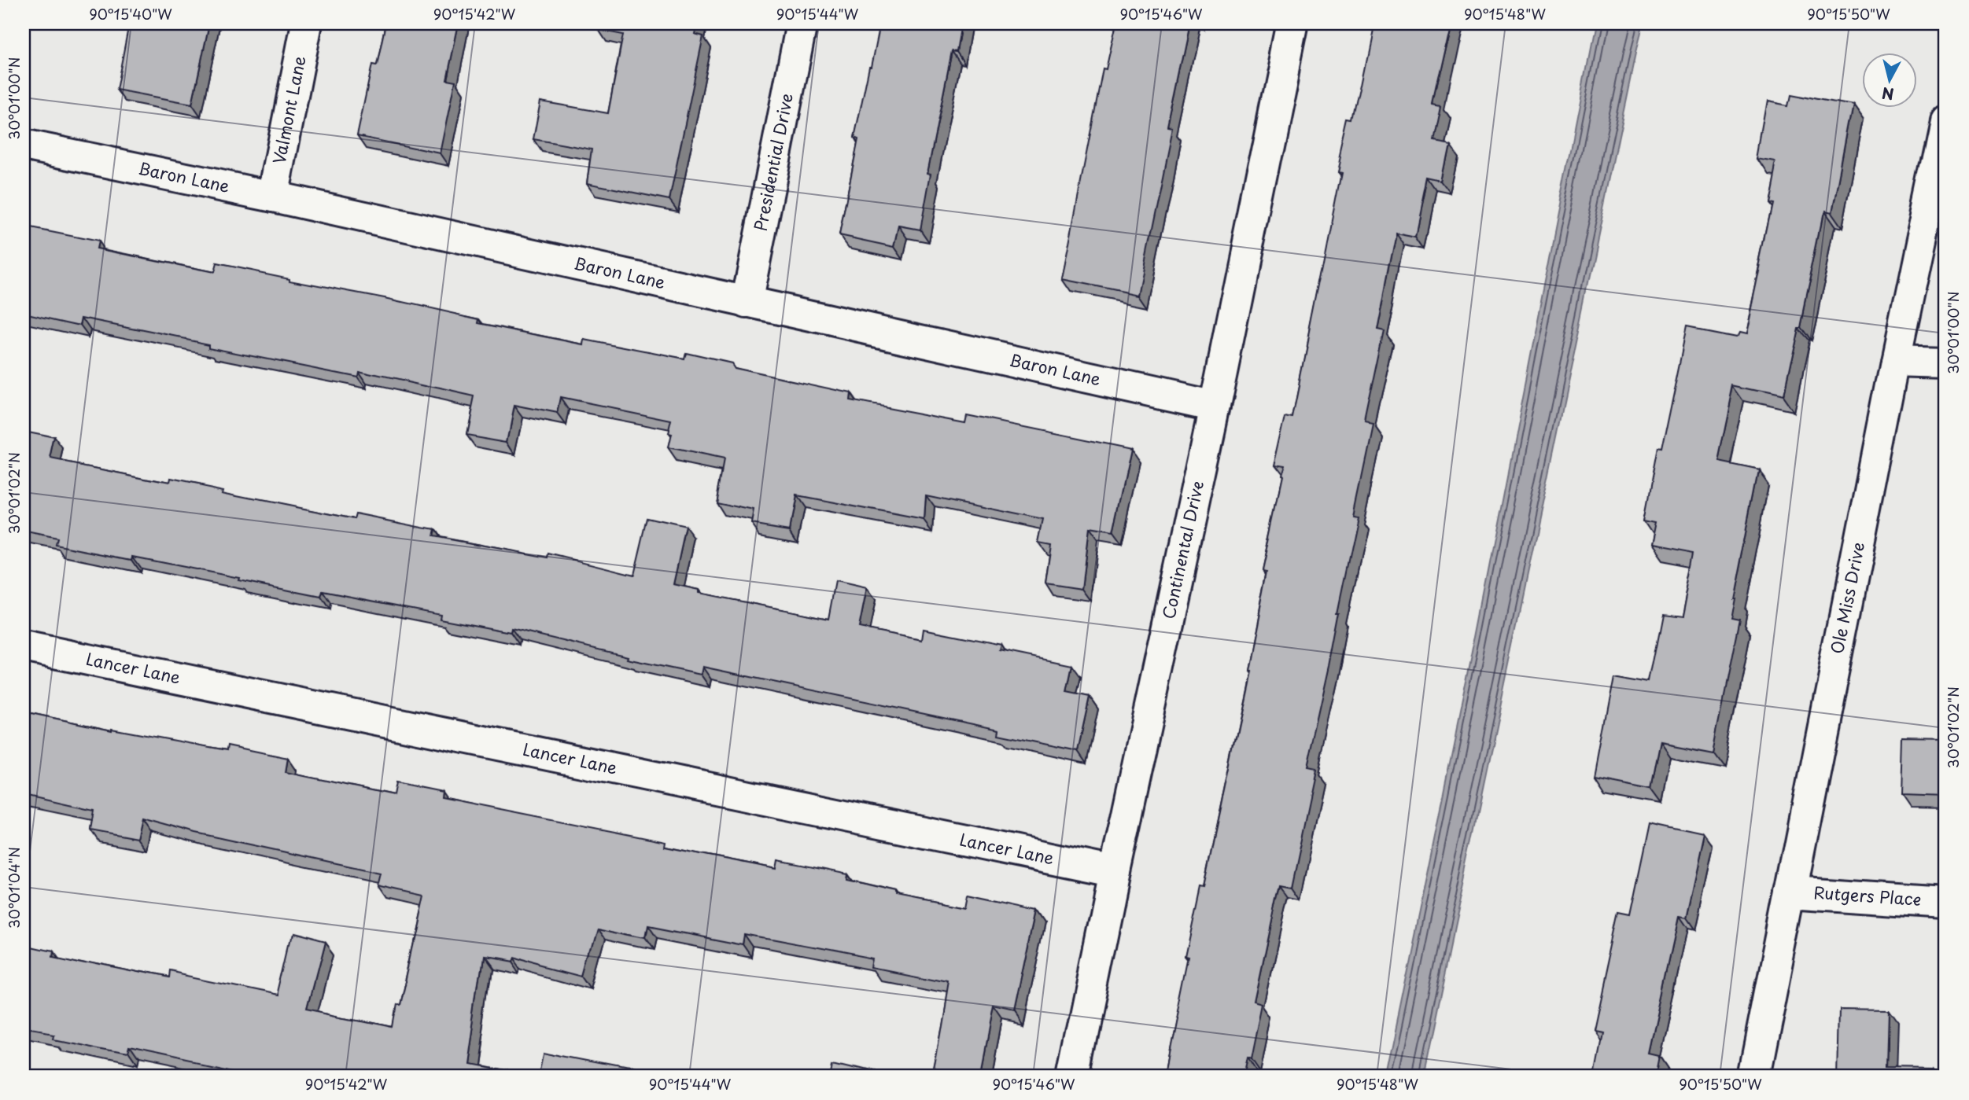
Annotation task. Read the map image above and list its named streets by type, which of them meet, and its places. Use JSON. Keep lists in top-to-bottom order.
{
  "streets": {
    "street": [
      "Valmont Lane",
      "Presidential Drive",
      "Baron Lane",
      "Continental Drive",
      "Ole Miss Drive",
      "Lancer Lane",
      "Rutgers Place"
    ]
  },
  "crossings": [
    ["Valmont Lane", "Baron Lane"],
    ["Presidential Drive", "Baron Lane"],
    ["Baron Lane", "Continental Drive"],
    ["Continental Drive", "Lancer Lane"],
    ["Ole Miss Drive", "Rutgers Place"]
  ],
  "north": "bottom",
  "coordinates": [
    "90°15'40\"W",
    "90°15'42\"W",
    "90°15'44\"W",
    "90°15'46\"W",
    "90°15'48\"W",
    "90°15'50\"W",
    "30°01'00\"N",
    "30°01'02\"N",
    "30°01'04\"N"
  ]
}
